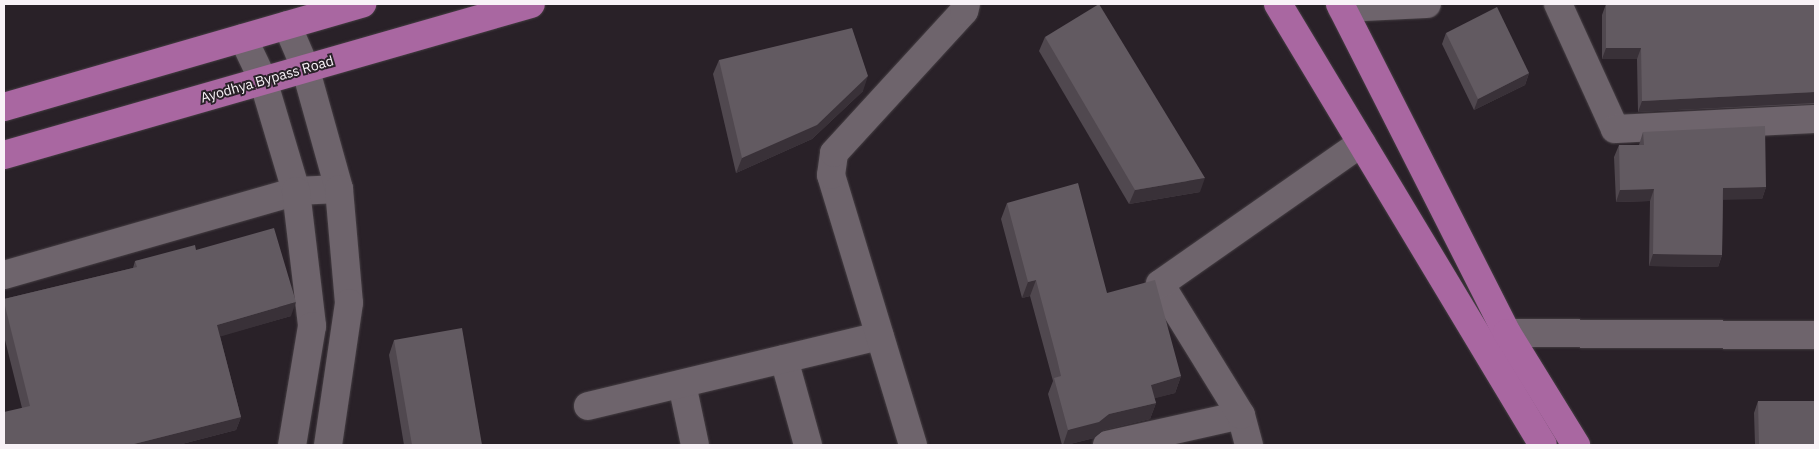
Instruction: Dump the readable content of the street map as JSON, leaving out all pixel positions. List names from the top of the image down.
{
  "streets": {
    "main road": ["Ayodhya Bypass Road"]
  }
}
